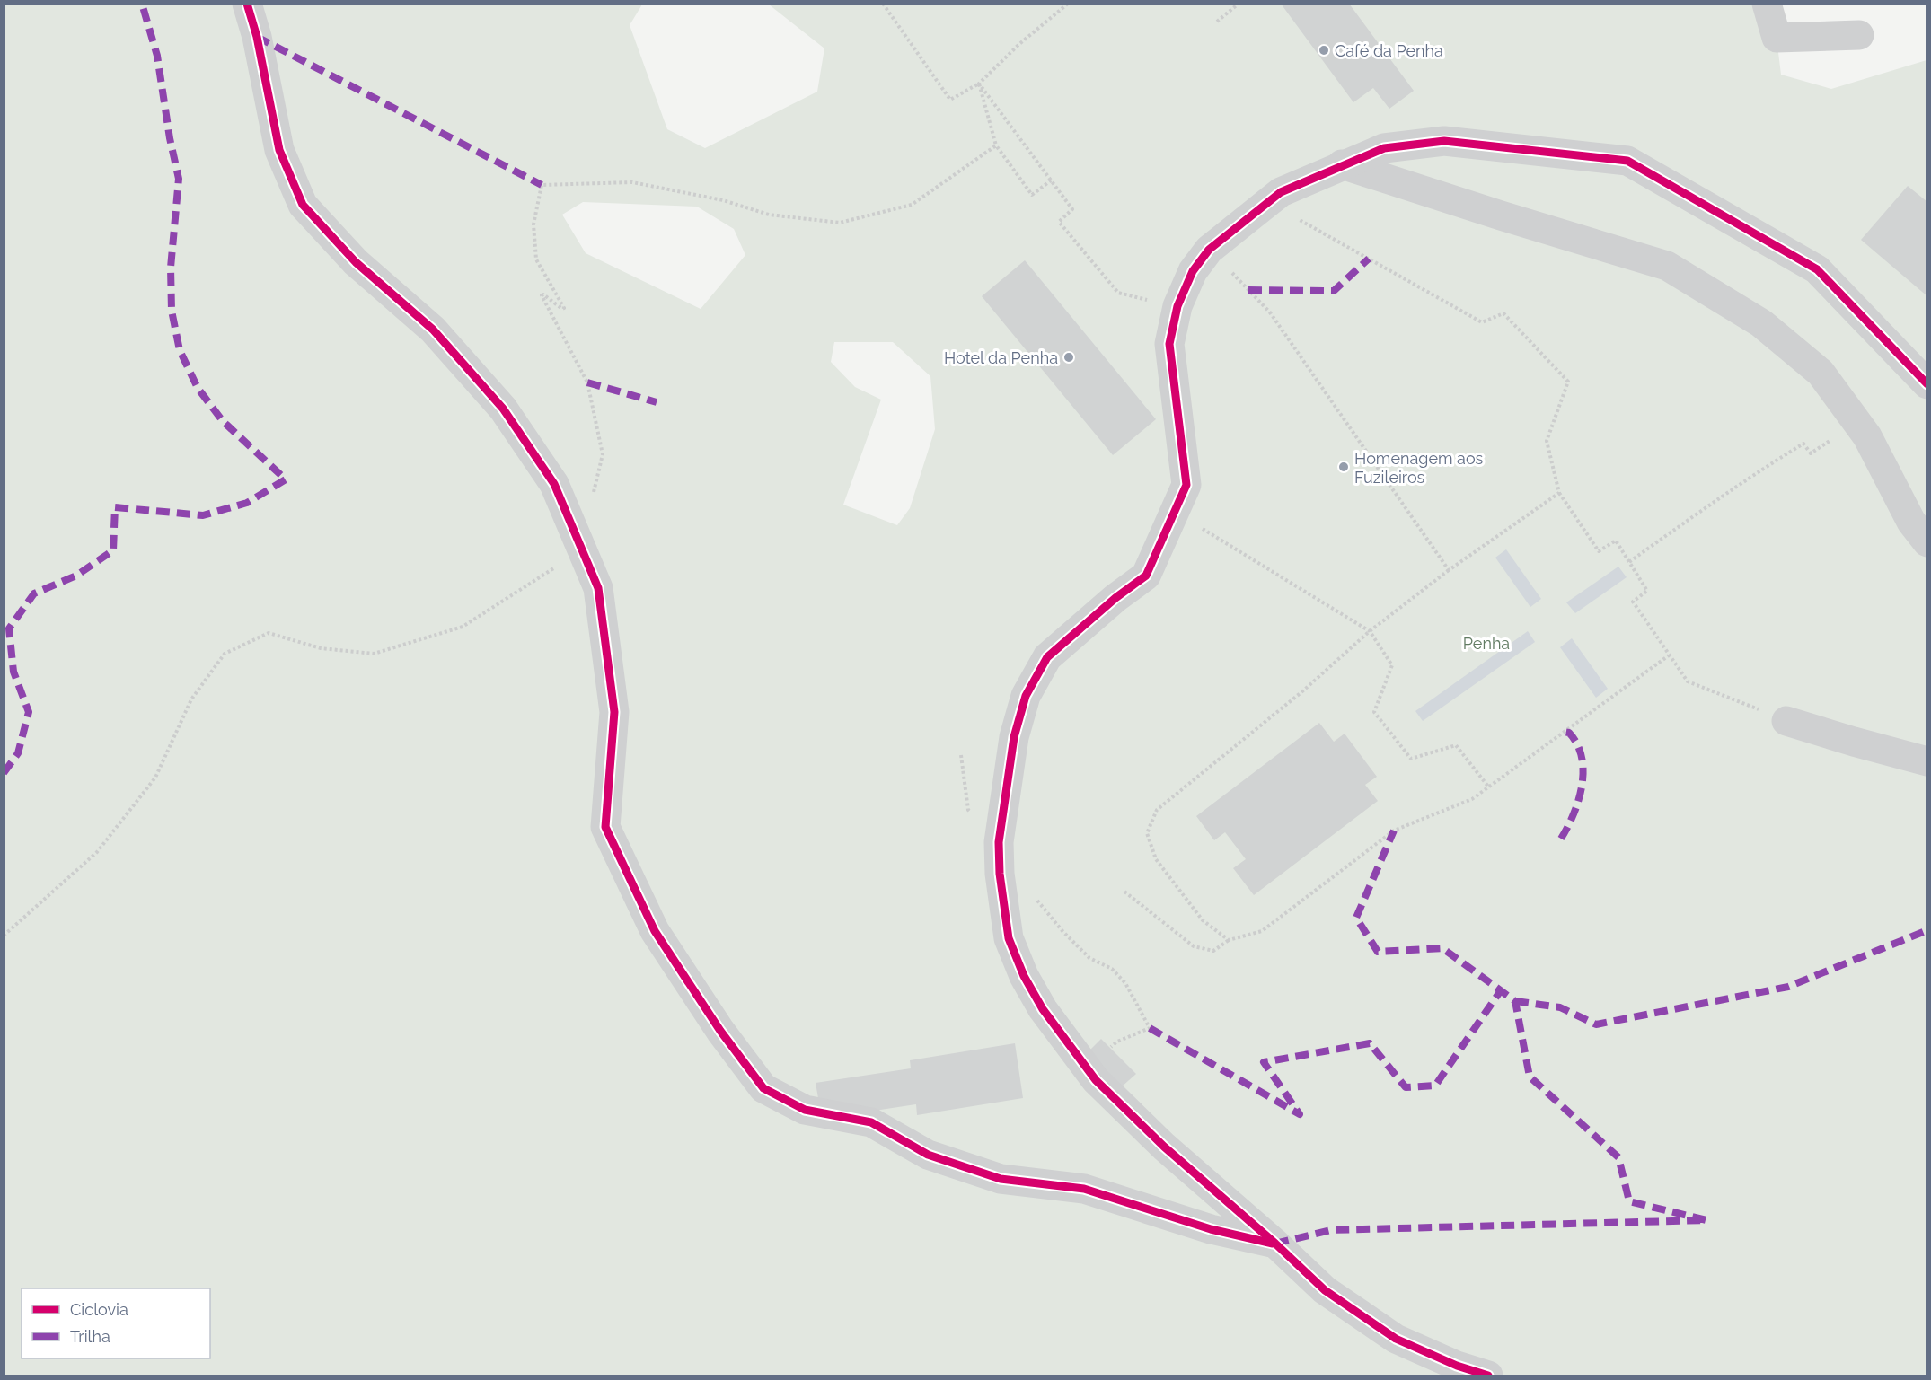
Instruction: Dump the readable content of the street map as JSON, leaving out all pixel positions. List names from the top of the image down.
{
  "parks": ["Penha"],
  "places": ["Café da Penha", "Hotel da Penha", "Homenagem aos Fuzileiros"],
  "legend": ["Ciclovia", "Trilha"]
}
